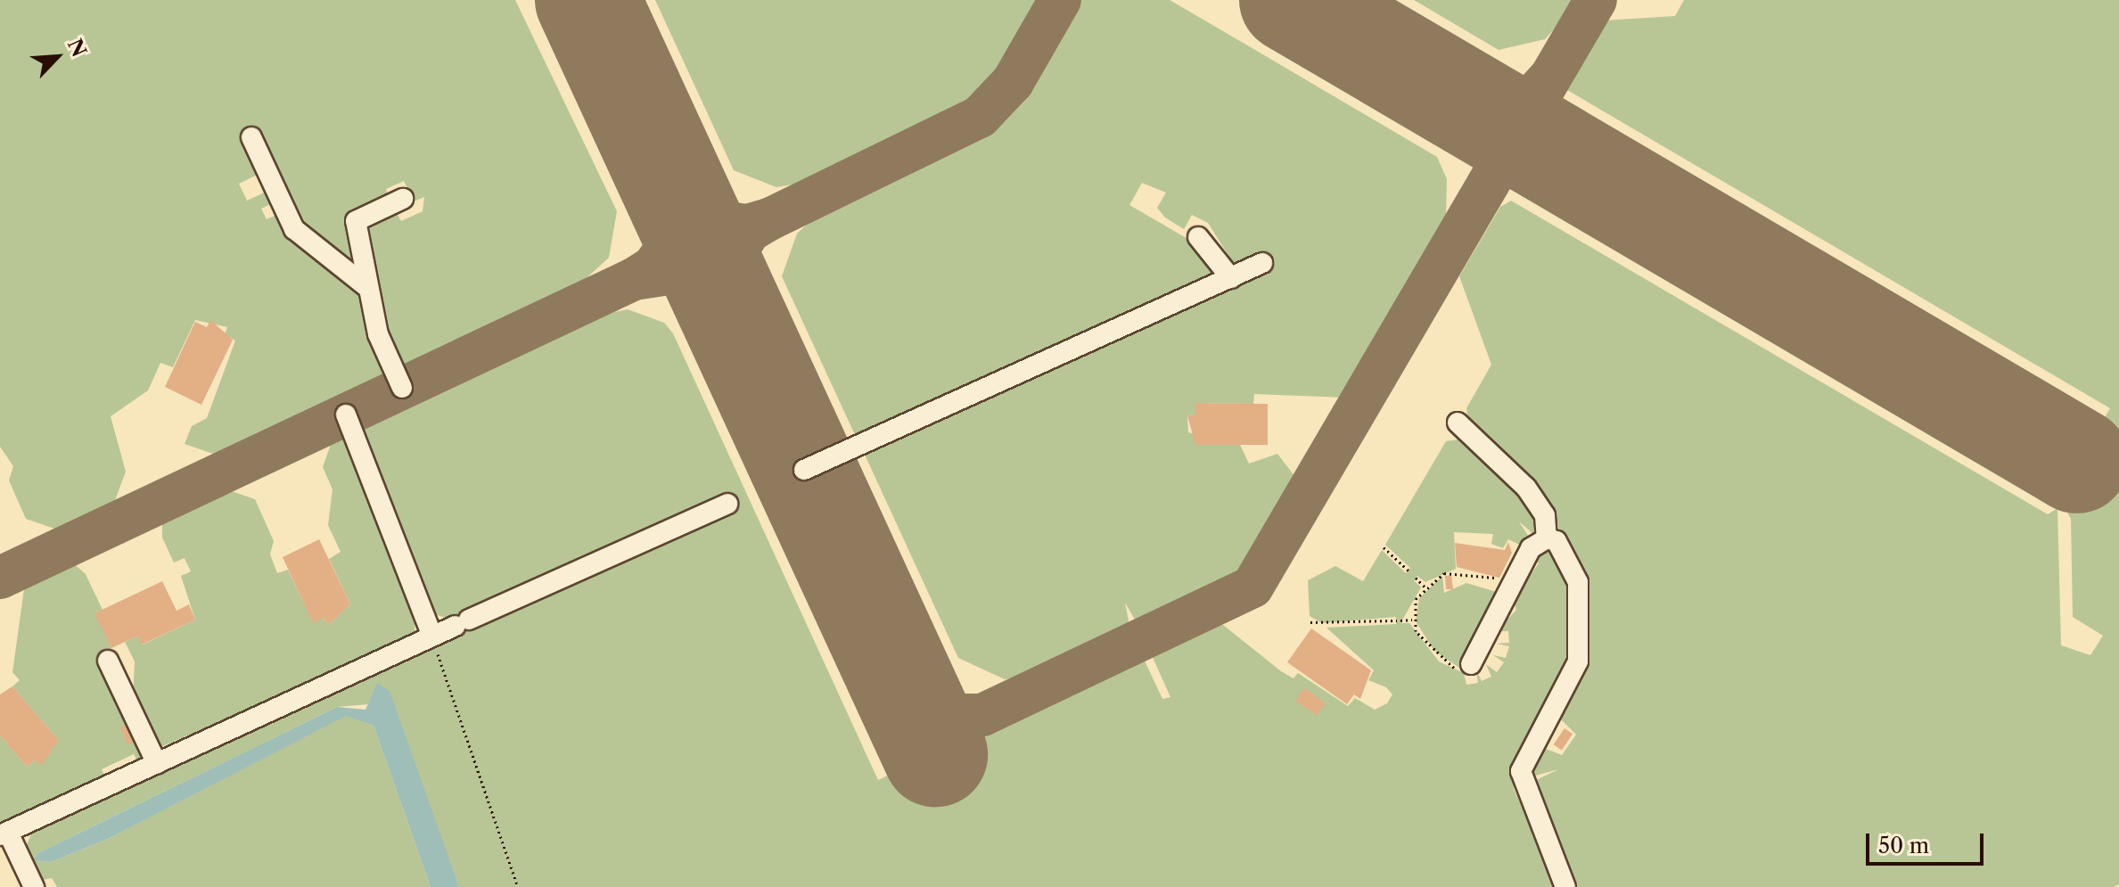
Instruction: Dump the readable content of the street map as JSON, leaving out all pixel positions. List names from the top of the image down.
{
  "scale_bar": "50 m",
  "north": "top right"
}
